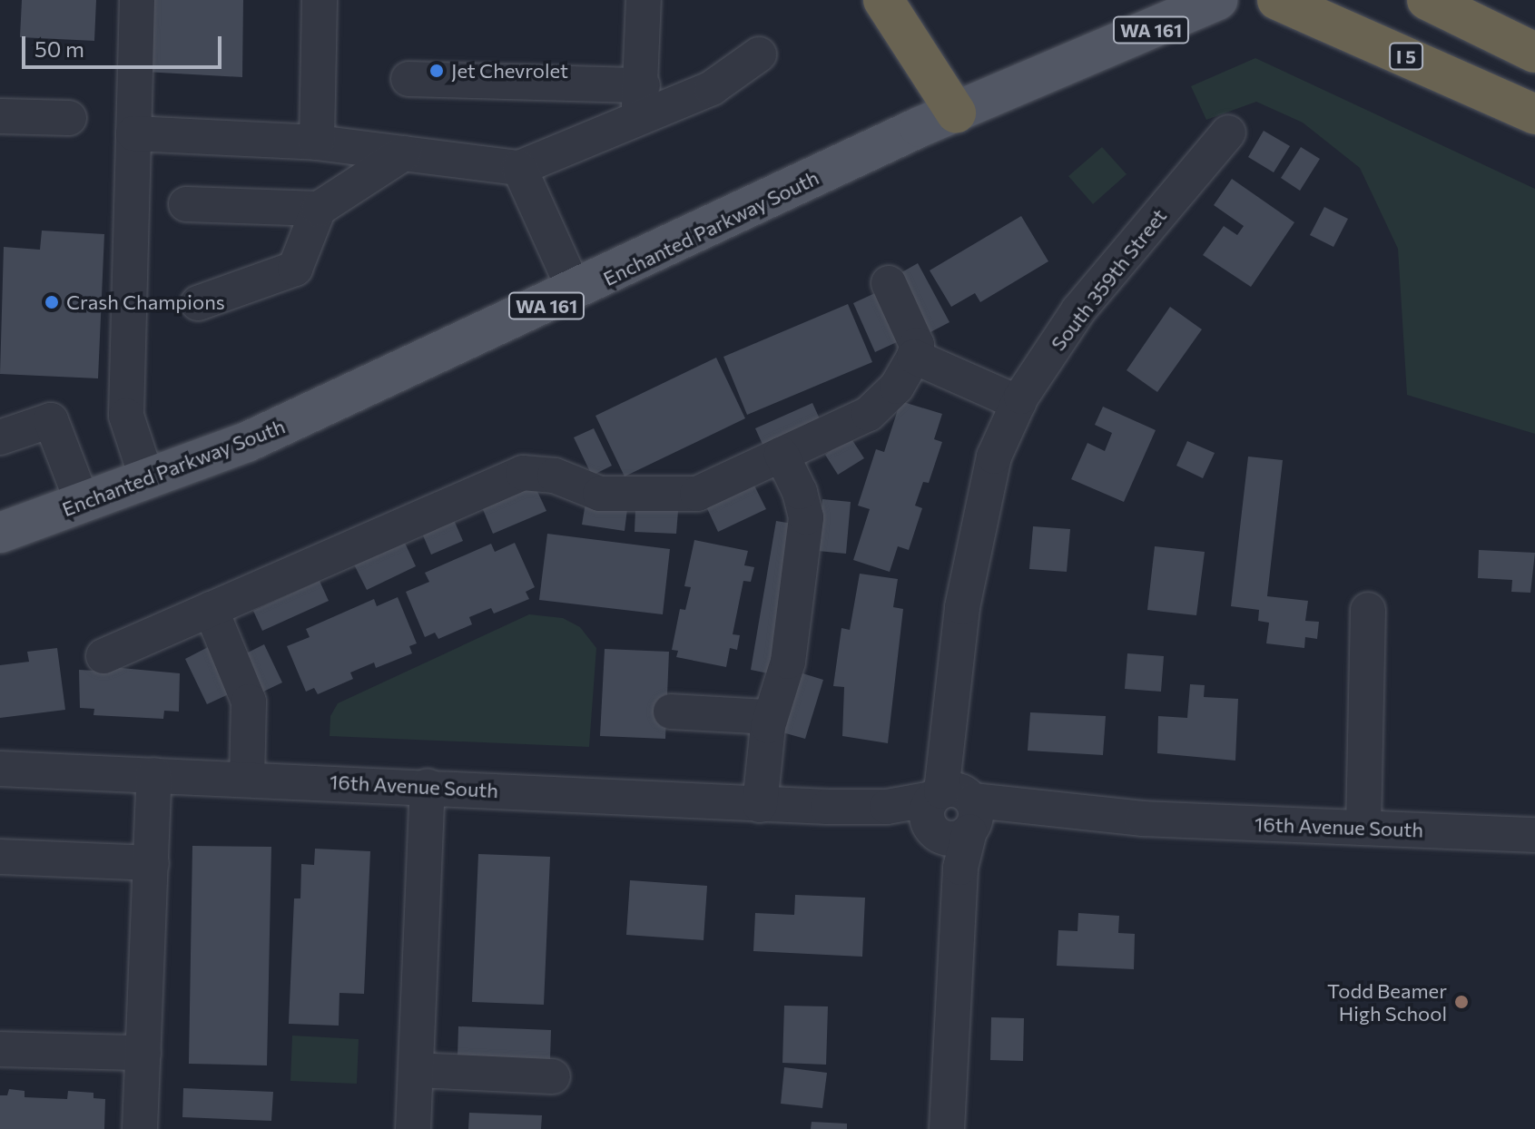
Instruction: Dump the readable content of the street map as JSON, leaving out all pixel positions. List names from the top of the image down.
{
  "streets": {
    "highway": ["I 5"],
    "main road": ["WA 161", "Enchanted Parkway South"],
    "street": ["South 359th Street", "16th Avenue South"]
  },
  "crossings": [
    ["South 359th Street", "16th Avenue South"]
  ],
  "places": ["Jet Chevrolet", "Crash Champions", "Todd Beamer High School"],
  "scale_bar": "50 m"
}
